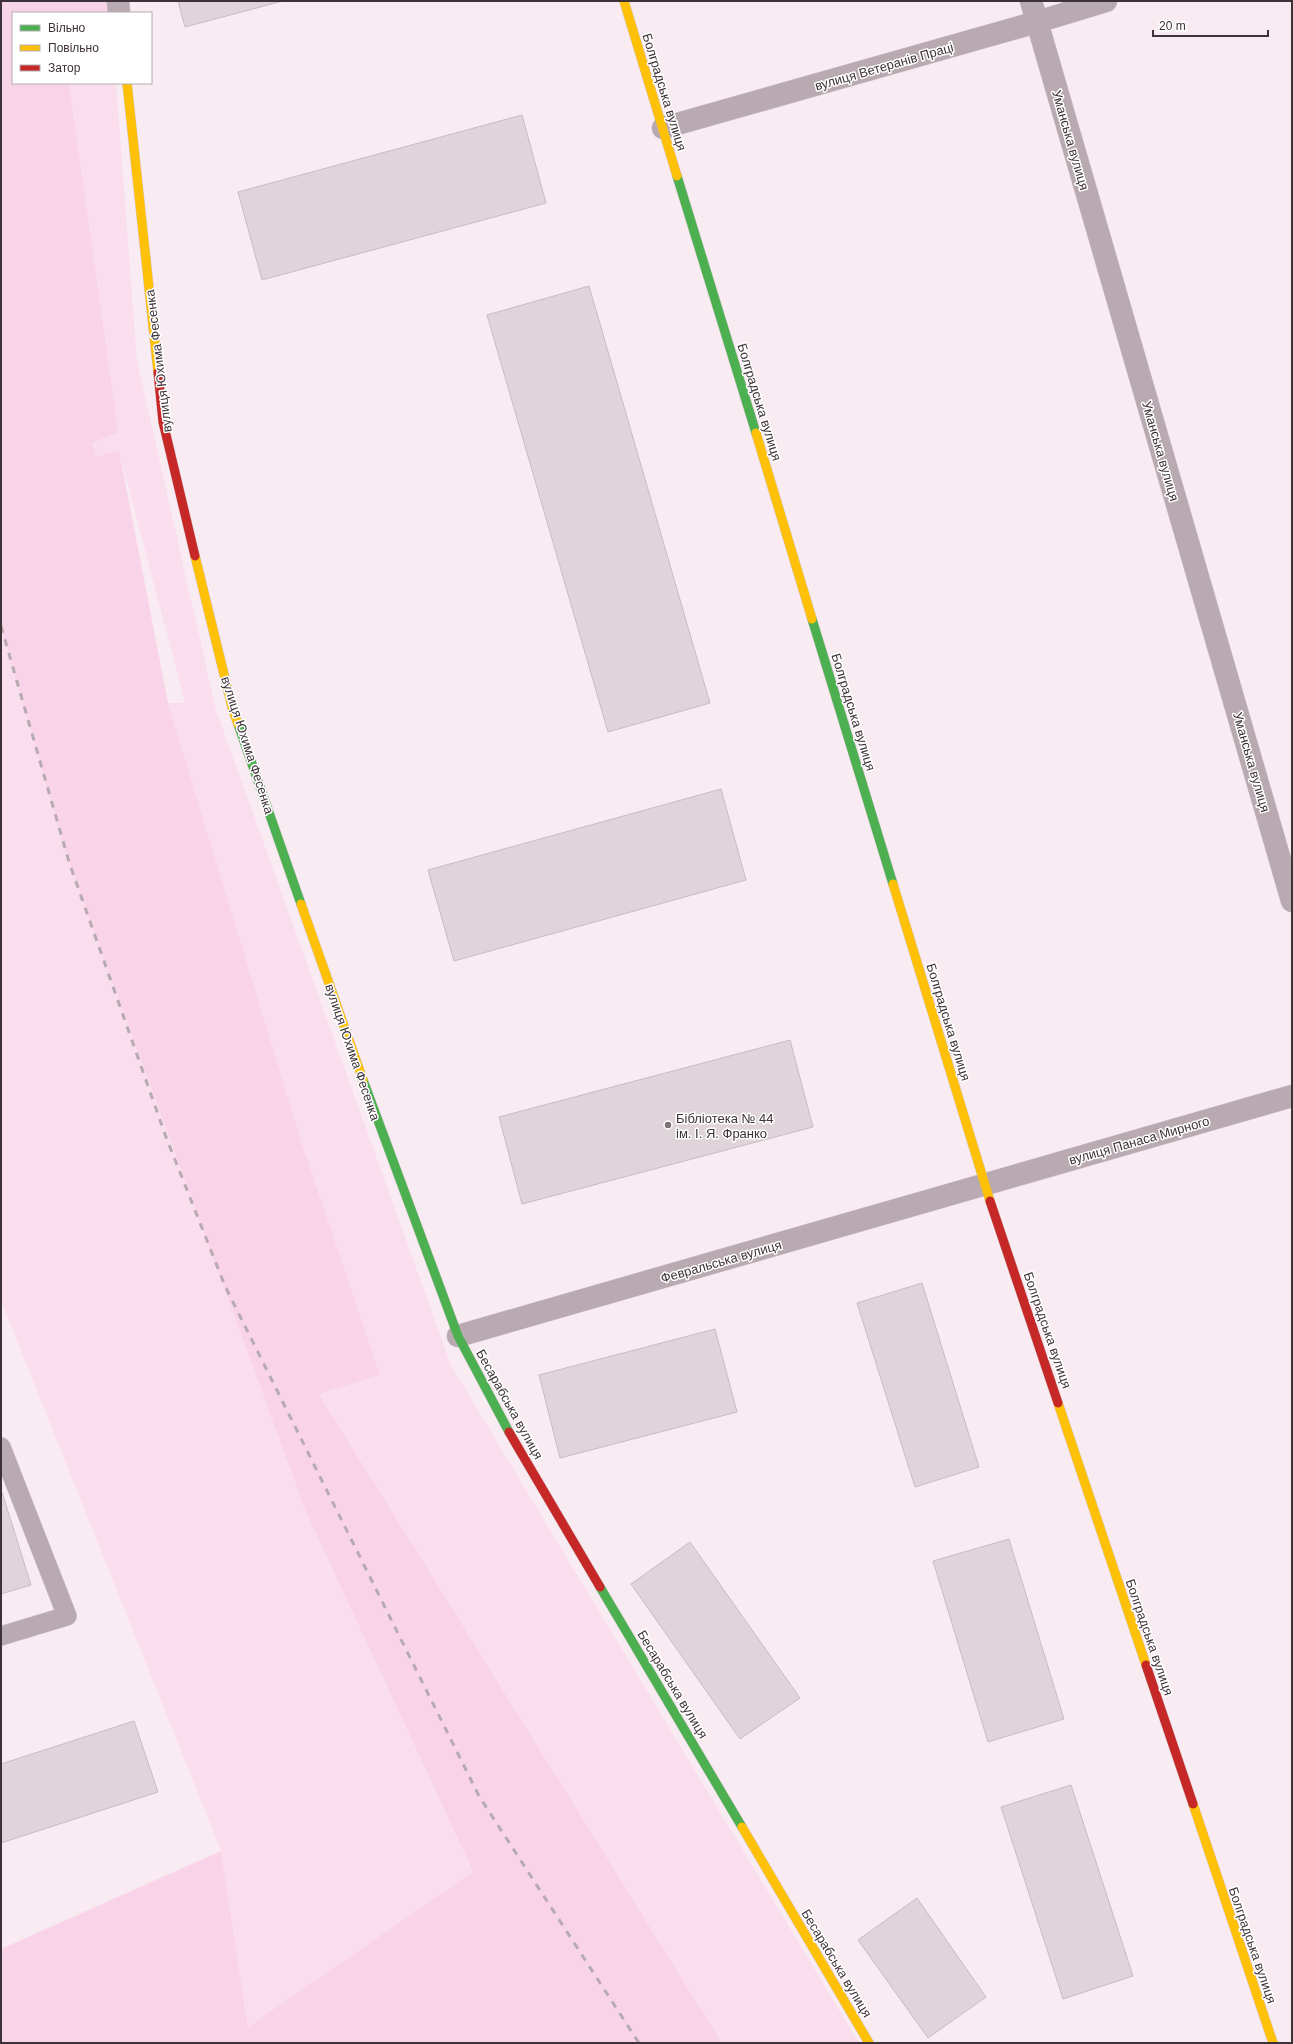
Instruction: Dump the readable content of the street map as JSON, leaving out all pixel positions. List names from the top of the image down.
{
  "streets": {
    "street": [
      "вулиця Ветеранів Праці",
      "Болградська вулиця",
      "Уманська вулиця",
      "вулиця Юхима Фесенка",
      "вулиця Панаса Мирного",
      "Февральська вулиця",
      "Бесарабська вулиця"
    ]
  },
  "crossings": [
    ["вулиця Ветеранів Праці", "Болградська вулиця"],
    ["вулиця Ветеранів Праці", "Уманська вулиця"],
    ["Болградська вулиця", "вулиця Панаса Мирного"],
    ["Болградська вулиця", "Февральська вулиця"],
    ["вулиця Юхима Фесенка", "Февральська вулиця"],
    ["вулиця Юхима Фесенка", "Бесарабська вулиця"],
    ["вулиця Панаса Мирного", "Февральська вулиця"],
    ["Февральська вулиця", "Бесарабська вулиця"]
  ],
  "places": ["Бібліотека № 44 ім. І. Я. Франко"],
  "legend": ["Вільно", "Повільно", "Затор"],
  "scale_bar": "20 m"
}
